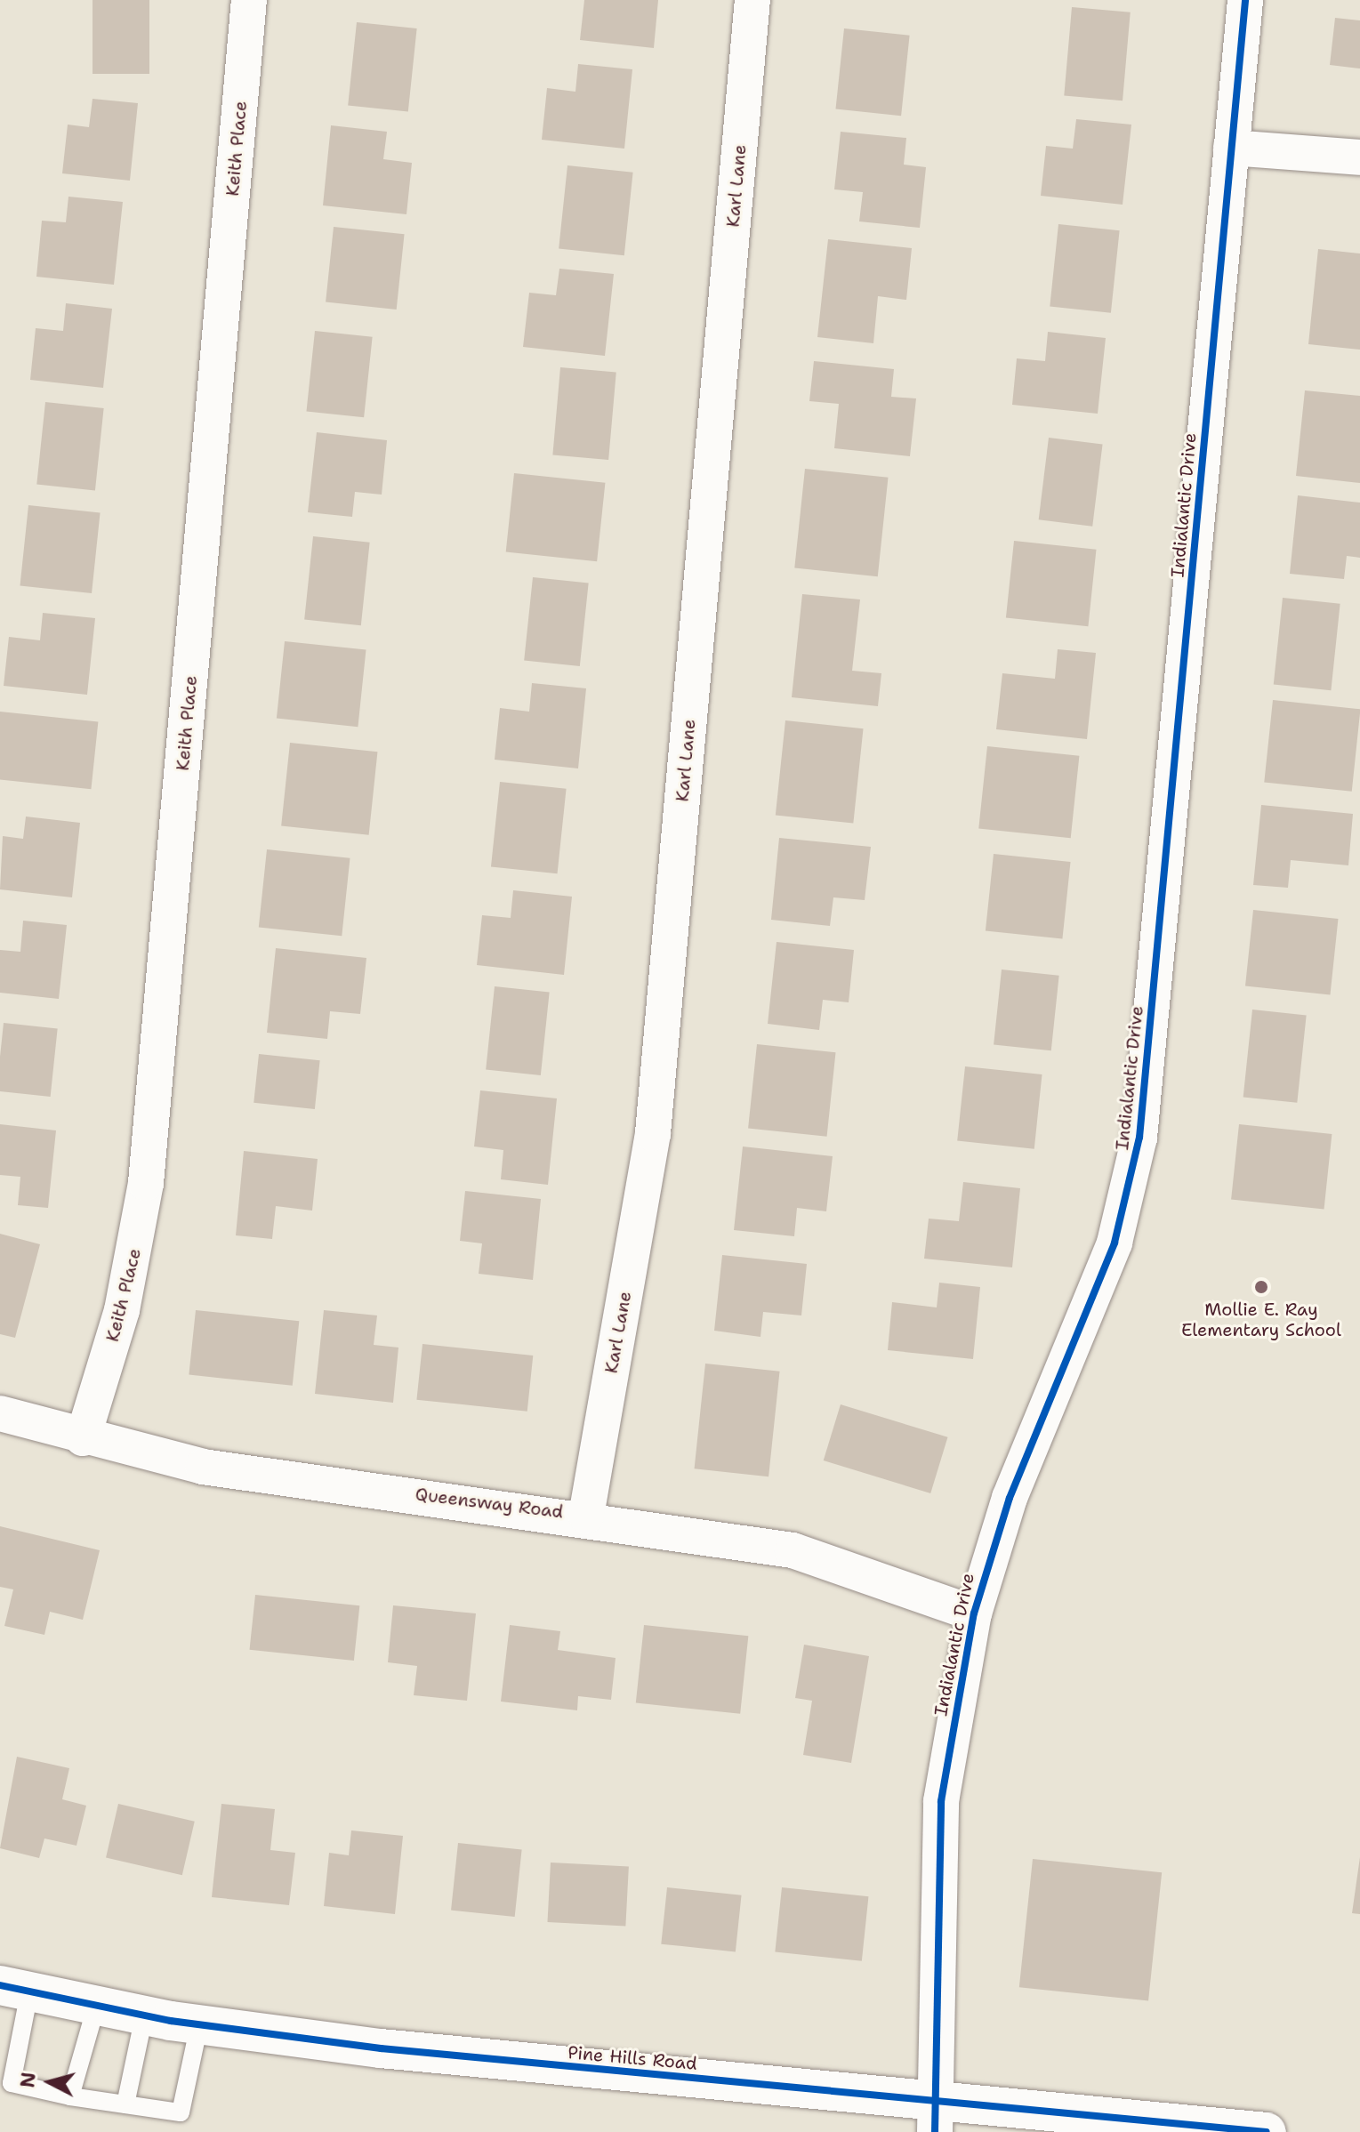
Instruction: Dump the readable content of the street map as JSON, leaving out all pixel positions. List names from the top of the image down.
{
  "streets": {
    "main road": ["Pine Hills Road"],
    "street": [
      "Keith Place",
      "Karl Lane",
      "Indialantic Drive",
      "Queensway Road"
    ]
  },
  "crossings": [
    ["Keith Place", "Queensway Road"],
    ["Karl Lane", "Queensway Road"],
    ["Indialantic Drive", "Queensway Road"],
    ["Indialantic Drive", "Pine Hills Road"]
  ],
  "places": ["Mollie E. Ray Elementary School"],
  "north": "left"
}
